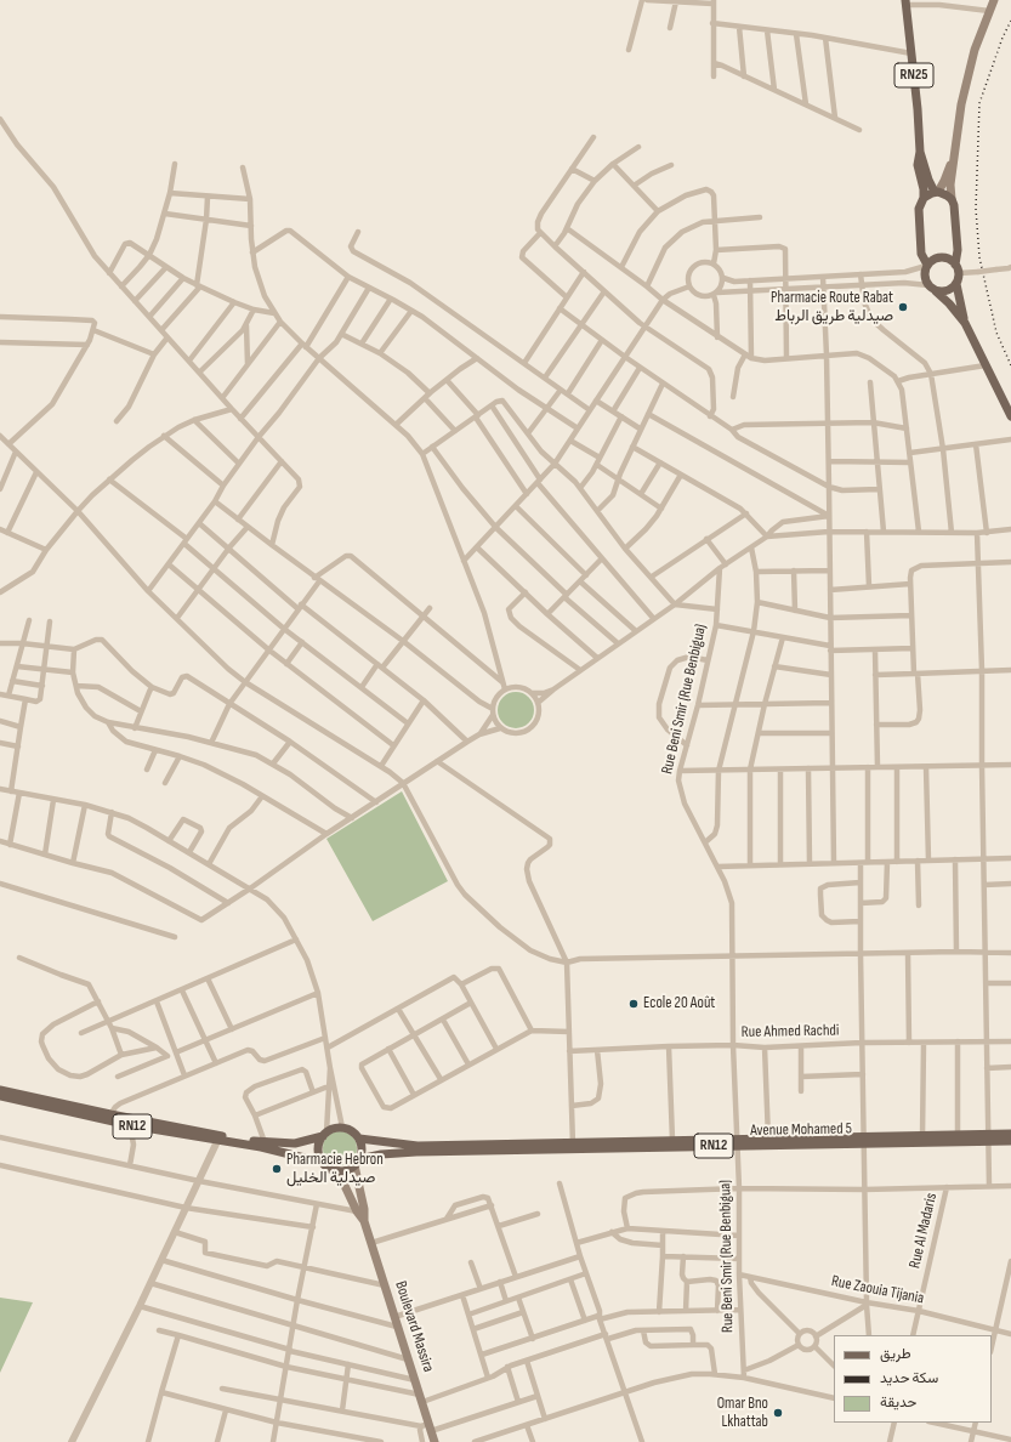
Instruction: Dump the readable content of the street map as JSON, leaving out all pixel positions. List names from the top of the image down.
{
  "streets": {
    "main road": [
      "RN25",
      "RN12",
      "Avenue Mohamed 5",
      "Boulevard Massira"
    ],
    "street": [
      "Rue Beni Smir (Rue Benbigua)",
      "Rue Ahmed Rachdi",
      "Rue Al Madaris",
      "Rue Zaouia Tijania"
    ]
  },
  "crossings": [
    ["Rue Beni Smir (Rue Benbigua)", "Rue Ahmed Rachdi"],
    ["Rue Beni Smir (Rue Benbigua)", "Avenue Mohamed 5"],
    ["Rue Beni Smir (Rue Benbigua)", "Rue Zaouia Tijania"],
    ["RN12", "Avenue Mohamed 5"],
    ["Rue Al Madaris", "Rue Zaouia Tijania"]
  ],
  "places": [
    "Pharmacie Route Rabat صيدلية طريق الرباط",
    "Ecole 20 Août",
    "Pharmacie Hebron صيدلية الخليل",
    "Omar Bno Lkhattab"
  ],
  "legend": ["طريق", "سكة حديد", "حديقة"]
}
